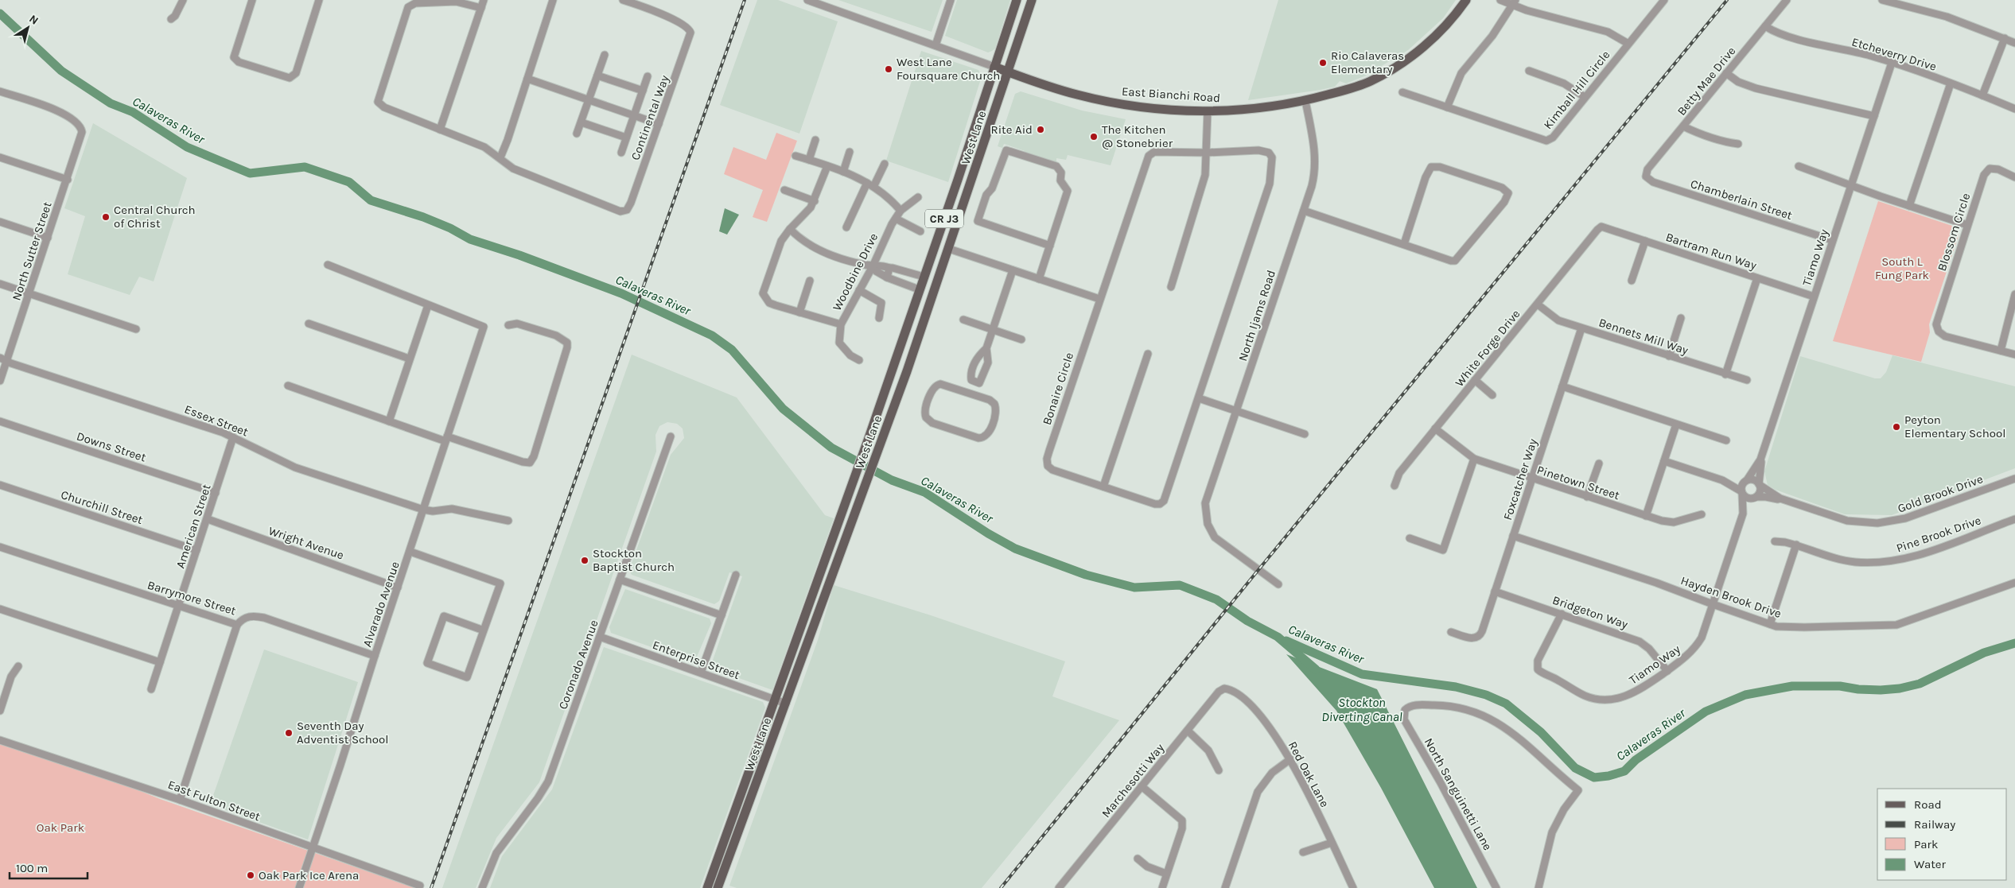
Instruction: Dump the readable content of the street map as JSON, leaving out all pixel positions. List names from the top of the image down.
{
  "streets": {
    "main road": ["East Bianchi Road", "West Lane", "CR J3"],
    "street": [
      "Etcheverry Drive",
      "Betty Mae Drive",
      "Kimball Hill Circle",
      "Continental Way",
      "Chamberlain Street",
      "Blossom Circle",
      "North Sutter Street",
      "Bartram Run Way",
      "Tiamo Way",
      "Woodbine Drive",
      "North Ijams Road",
      "Bennets Mill Way",
      "White Forge Drive",
      "Bonaire Circle",
      "Essex Street",
      "Downs Street",
      "Foxcatcher Way",
      "Pinetown Street",
      "Gold Brook Drive",
      "Churchill Street",
      "American Street",
      "Pine Brook Drive",
      "Wright Avenue",
      "Hayden Brook Drive",
      "Barrymore Street",
      "Alvarado Avenue",
      "Bridgeton Way",
      "Enterprise Street",
      "Coronado Avenue",
      "Red Oak Lane",
      "Marchesotti Way",
      "North Sanguinetti Lane",
      "East Fulton Street"
    ]
  },
  "crossings": [
    ["Etcheverry Drive", "Betty Mae Drive"],
    ["Etcheverry Drive", "Tiamo Way"],
    ["Betty Mae Drive", "Chamberlain Street"],
    ["East Bianchi Road", "West Lane"],
    ["East Bianchi Road", "North Ijams Road"],
    ["West Lane", "Enterprise Street"],
    ["Chamberlain Street", "Tiamo Way"],
    ["North Sutter Street", "Essex Street"],
    ["Bartram Run Way", "Tiamo Way"],
    ["Bartram Run Way", "White Forge Drive"],
    ["Tiamo Way", "Gold Brook Drive"],
    ["Tiamo Way", "Hayden Brook Drive"],
    ["Tiamo Way", "Bridgeton Way"],
    ["Bennets Mill Way", "White Forge Drive"],
    ["Bennets Mill Way", "Foxcatcher Way"],
    ["White Forge Drive", "Pinetown Street"],
    ["Essex Street", "American Street"],
    ["Essex Street", "Alvarado Avenue"],
    ["Downs Street", "American Street"],
    ["Foxcatcher Way", "Pinetown Street"],
    ["Foxcatcher Way", "Hayden Brook Drive"],
    ["Foxcatcher Way", "Bridgeton Way"],
    ["Churchill Street", "American Street"],
    ["American Street", "Wright Avenue"],
    ["American Street", "Barrymore Street"],
    ["Wright Avenue", "Alvarado Avenue"],
    ["Barrymore Street", "Alvarado Avenue"],
    ["Alvarado Avenue", "East Fulton Street"],
    ["Enterprise Street", "Coronado Avenue"],
    ["Red Oak Lane", "Marchesotti Way"]
  ],
  "water": ["Calaveras River", "Stockton Diverting Canal"],
  "parks": ["South L Fung Park", "Oak Park"],
  "places": [
    "Rio Calaveras Elementary",
    "West Lane Foursquare Church",
    "Rite Aid",
    "The Kitchen @ Stonebrier",
    "Central Church of Christ",
    "Peyton Elementary School",
    "Stockton Baptist Church",
    "Seventh Day Adventist School",
    "Oak Park Ice Arena"
  ],
  "legend": [
    "Road",
    "Railway",
    "Park",
    "Water"
  ],
  "scale_bar": "100 m",
  "north": "top right"
}
